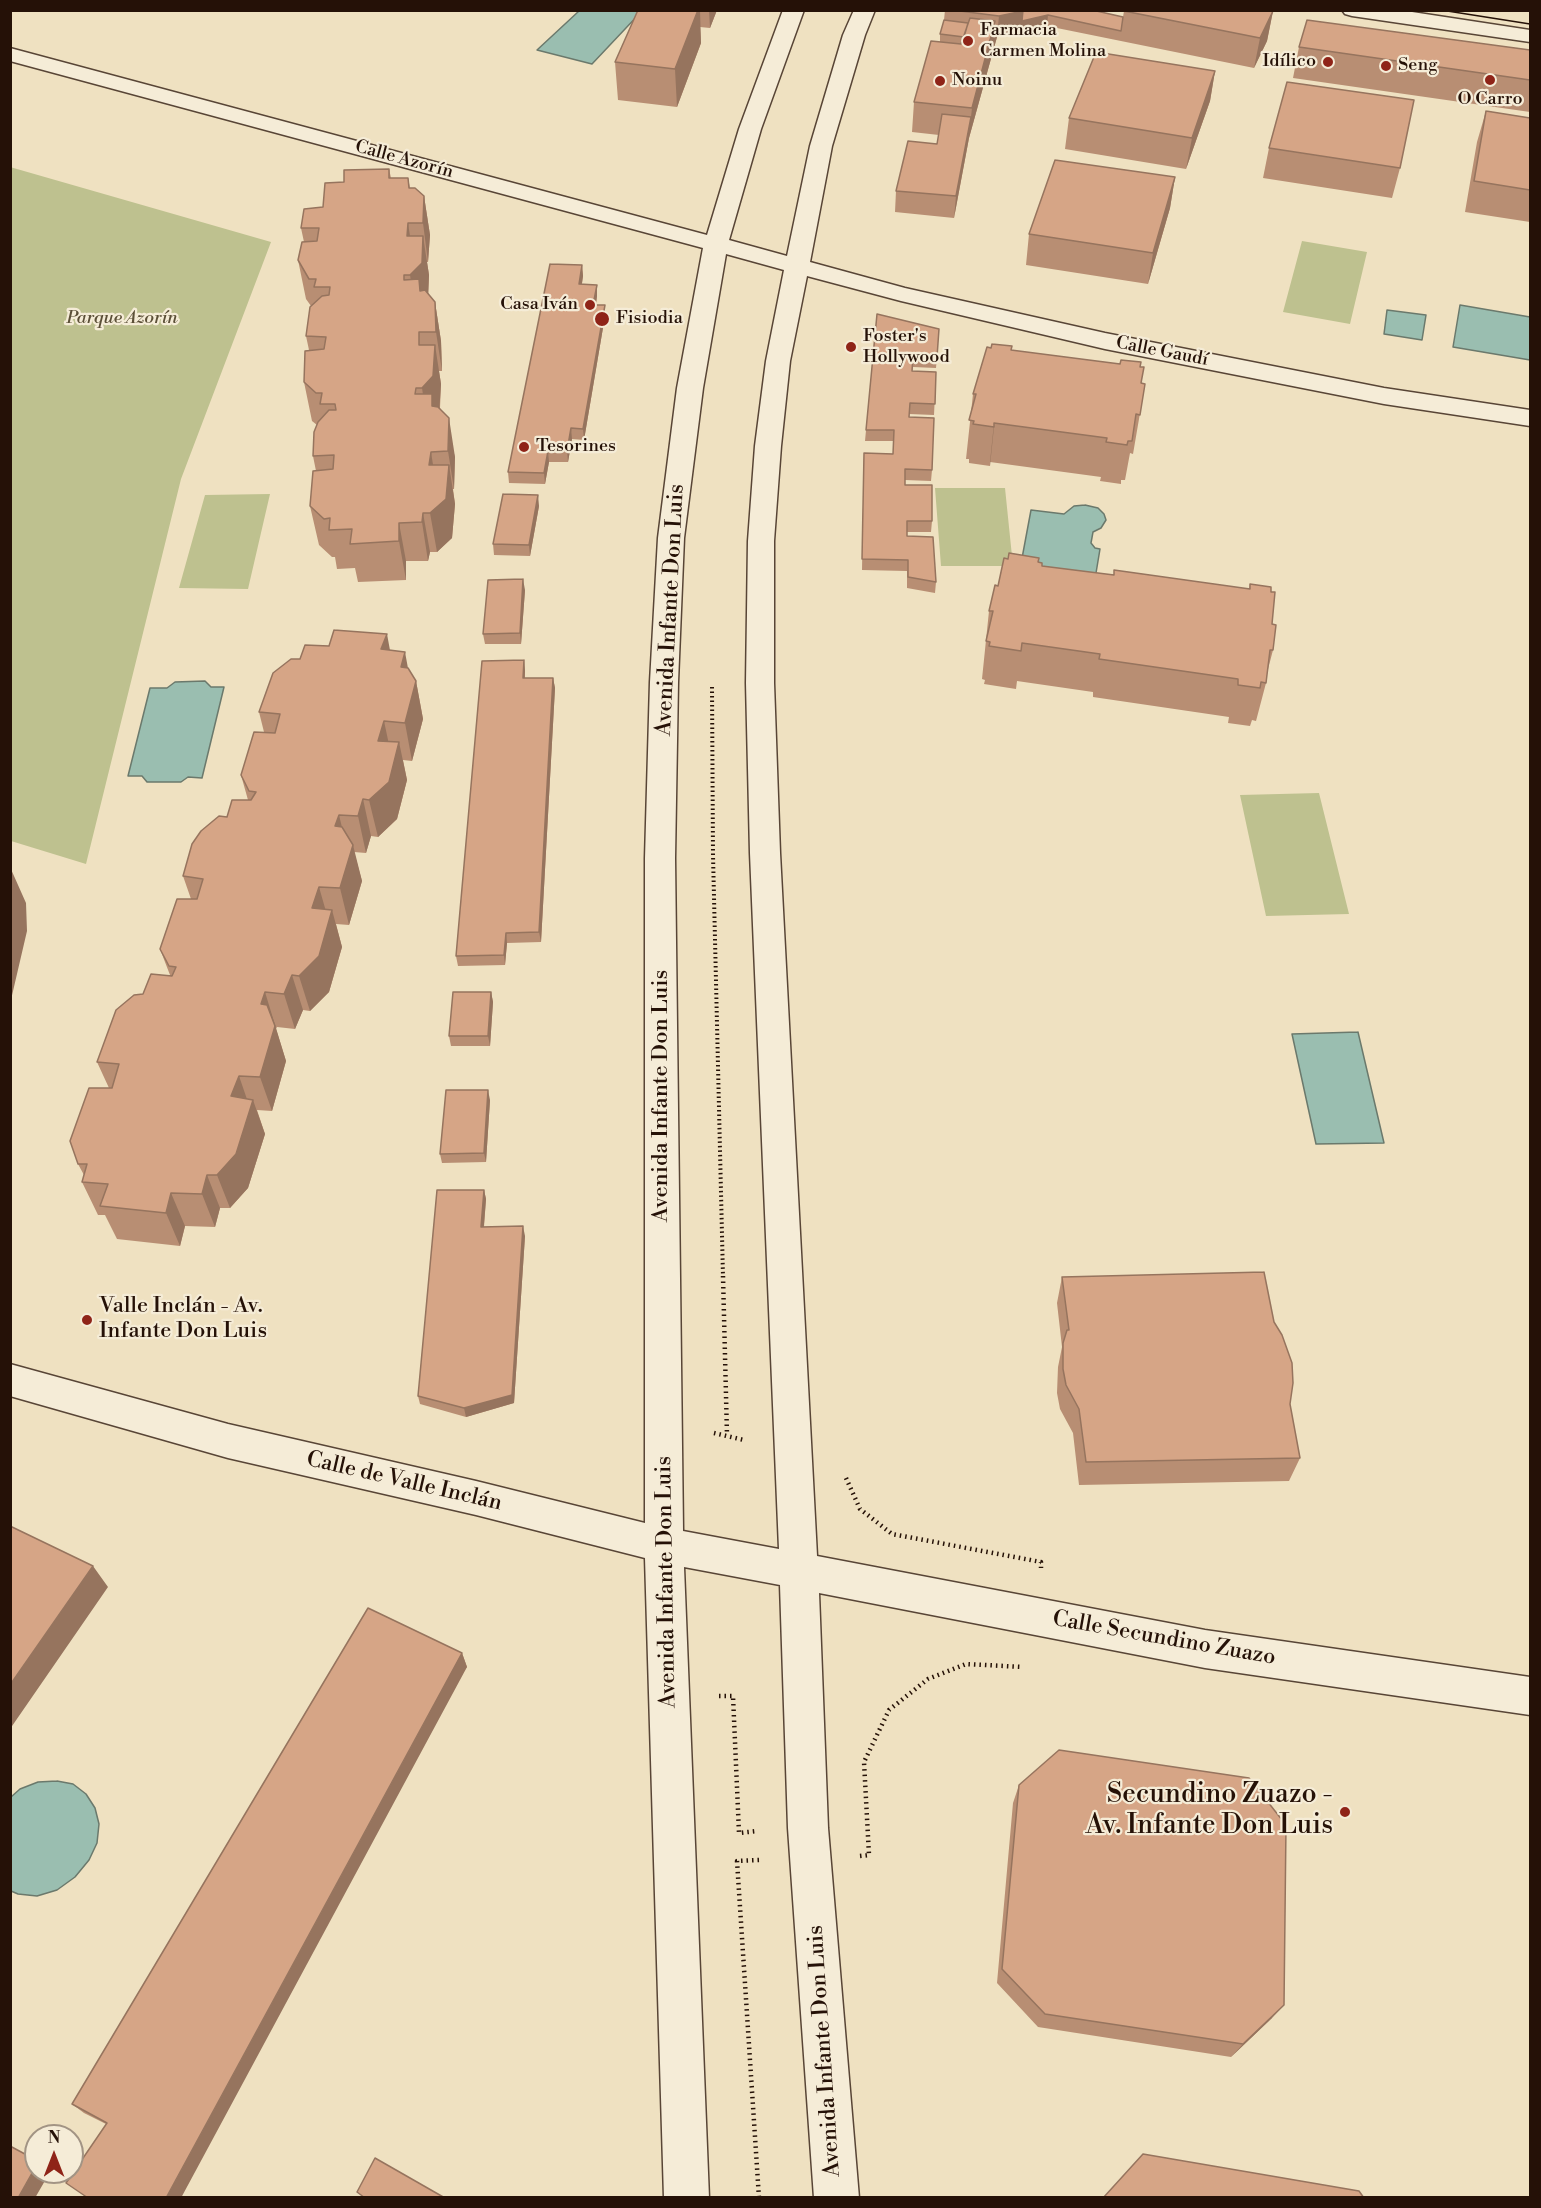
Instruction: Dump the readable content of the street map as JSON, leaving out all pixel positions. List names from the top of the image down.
{
  "streets": {
    "street": [
      "Calle Azorín",
      "Calle Gaudí",
      "Avenida Infante Don Luis",
      "Calle de Valle Inclán",
      "Calle Secundino Zuazo"
    ]
  },
  "crossings": [
    ["Calle Azorín", "Calle Gaudí"],
    ["Calle Azorín", "Avenida Infante Don Luis"],
    ["Calle Gaudí", "Avenida Infante Don Luis"],
    ["Avenida Infante Don Luis", "Calle de Valle Inclán"],
    ["Avenida Infante Don Luis", "Calle Secundino Zuazo"],
    ["Calle de Valle Inclán", "Calle Secundino Zuazo"]
  ],
  "parks": ["Parque Azorín"],
  "places": [
    "Farmacia Carmen Molina",
    "Idílico",
    "Seng",
    "O Carro",
    "Noinu",
    "Casa Iván",
    "Fisiodia",
    "Foster's Hollywood",
    "Tesorines",
    "Valle Inclán - Av. Infante Don Luis",
    "Secundino Zuazo - Av. Infante Don Luis"
  ],
  "north": "top"
}
